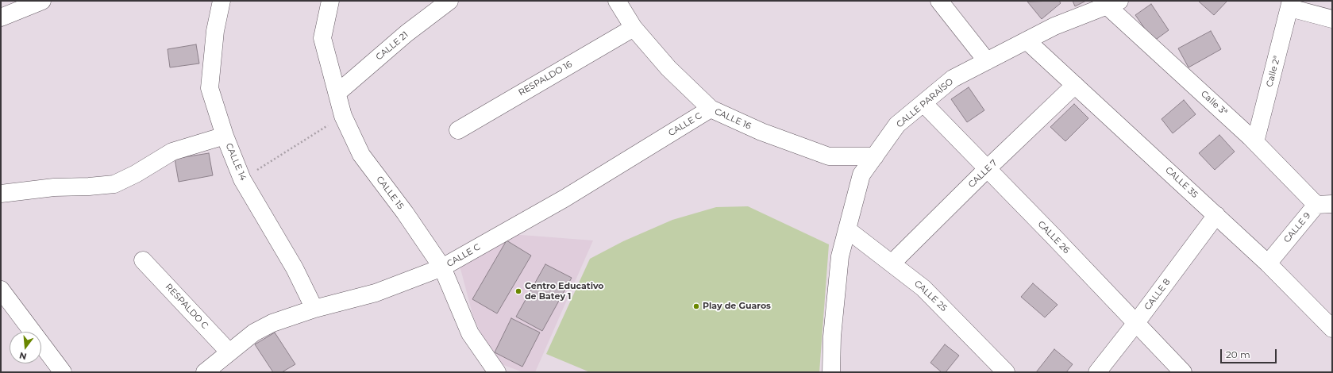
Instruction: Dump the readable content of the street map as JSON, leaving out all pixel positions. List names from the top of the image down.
{
  "streets": {
    "street": [
      "CALLE 21",
      "Calle 2ª",
      "RESPALDO 16",
      "CALLE PARAÍSO",
      "Calle 3ª",
      "CALLE 16",
      "CALLE C",
      "CALLE 14",
      "CALLE 7",
      "CALLE 35",
      "CALLE 15",
      "CALLE 9",
      "CALLE 26",
      "CALLE 8",
      "CALLE 25",
      "RESPALDO C"
    ]
  },
  "crossings": [
    ["CALLE 21", "CALLE 15"],
    ["Calle 2ª", "Calle 3ª"],
    ["RESPALDO 16", "CALLE 16"],
    ["CALLE PARAÍSO", "Calle 3ª"],
    ["CALLE PARAÍSO", "CALLE 16"],
    ["CALLE PARAÍSO", "CALLE 35"],
    ["CALLE PARAÍSO", "CALLE 26"],
    ["CALLE PARAÍSO", "CALLE 25"],
    ["Calle 3ª", "CALLE 9"],
    ["CALLE 16", "CALLE C"],
    ["CALLE C", "CALLE 14"],
    ["CALLE C", "CALLE 15"],
    ["CALLE C", "RESPALDO C"],
    ["CALLE 7", "CALLE 35"],
    ["CALLE 7", "CALLE 26"],
    ["CALLE 7", "CALLE 25"],
    ["CALLE 35", "CALLE 9"],
    ["CALLE 35", "CALLE 8"],
    ["CALLE 26", "CALLE 8"]
  ],
  "places": ["Centro Educativo de Batey 1", "Play de Guaros"],
  "scale_bar": "20 m",
  "north": "bottom"
}
